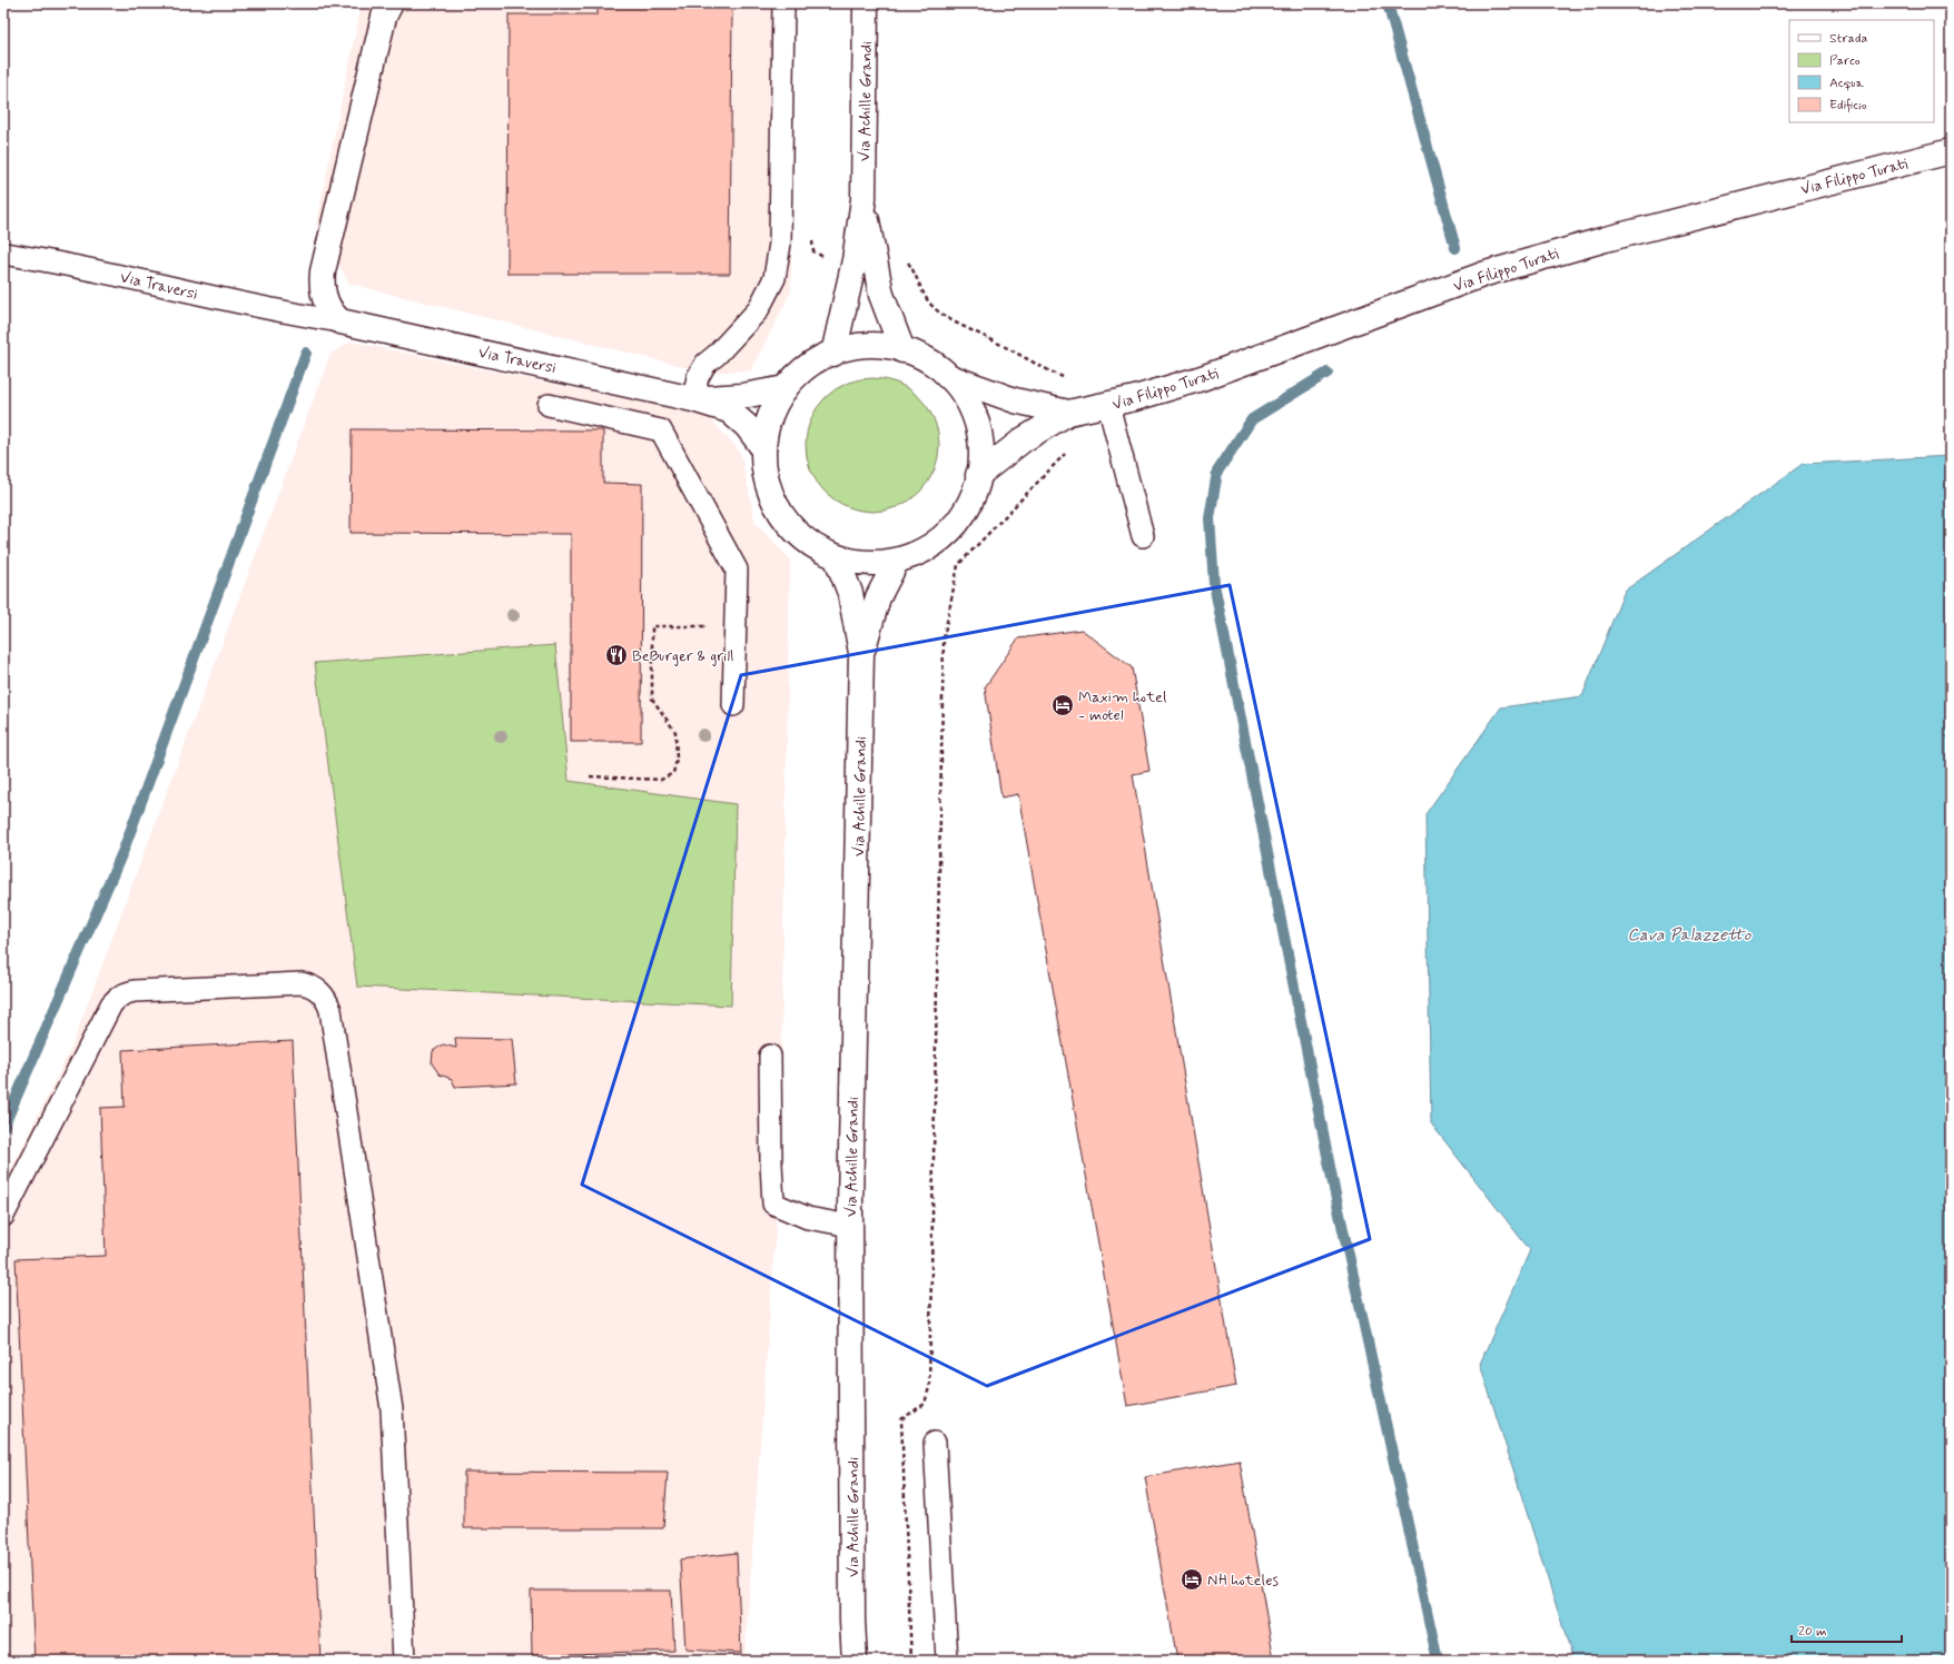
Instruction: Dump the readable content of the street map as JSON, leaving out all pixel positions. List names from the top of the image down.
{
  "streets": {
    "main road": ["Via Achille Grandi", "Via Filippo Turati", "Via Traversi"]
  },
  "water": ["Cava Palazzetto"],
  "places": {
    "restaurant": ["BeBurger & grill"],
    "hotel": ["Maxim hotel - motel", "NH hoteles"]
  },
  "legend": [
    "Strada",
    "Parco",
    "Acqua",
    "Edificio"
  ],
  "scale_bar": "20 m"
}
